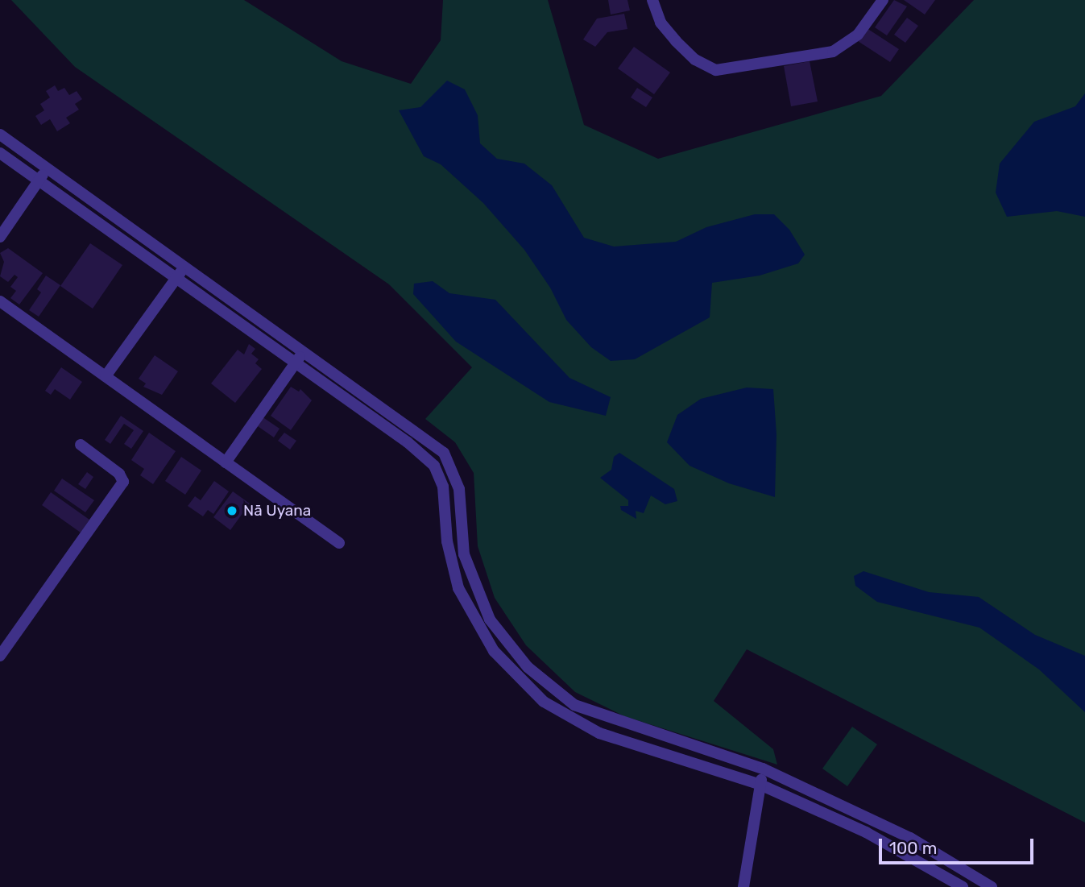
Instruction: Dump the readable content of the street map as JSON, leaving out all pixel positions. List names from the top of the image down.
{
  "places": ["Nā Uyana"],
  "scale_bar": "100 m"
}
